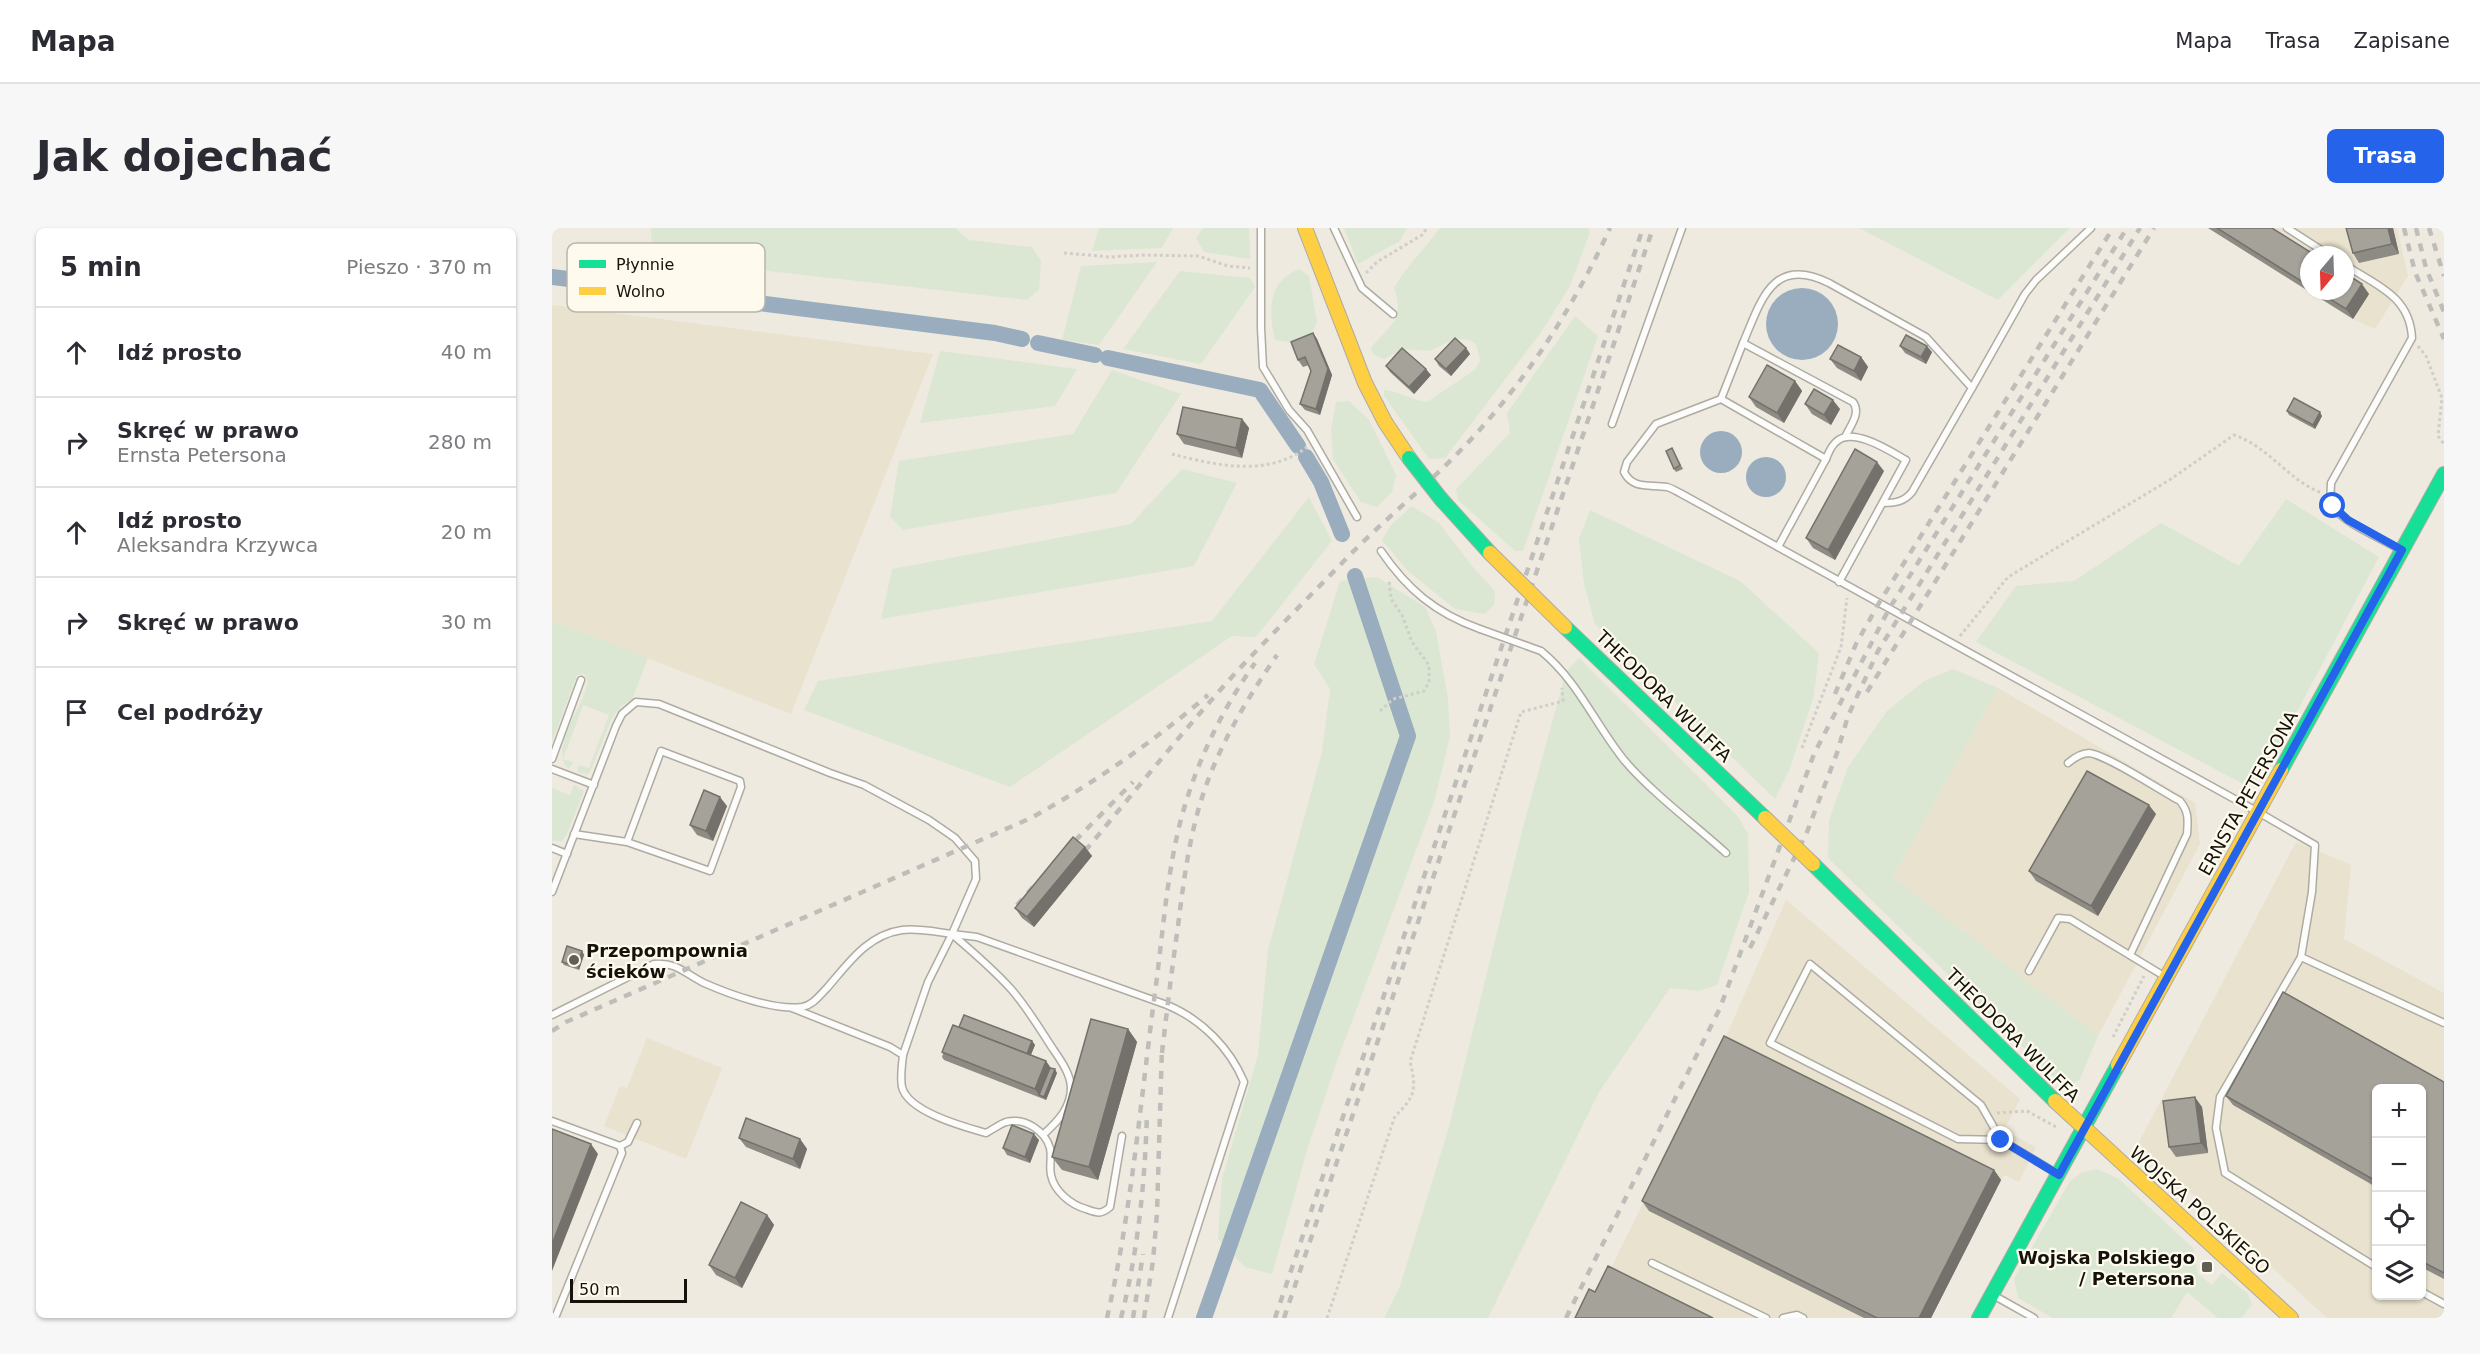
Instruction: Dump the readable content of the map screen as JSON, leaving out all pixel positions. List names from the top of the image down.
{
  "streets": {
    "street": ["THEODORA WULFFA", "ERNSTA PETERSONA", "WOJSKA POLSKIEGO"]
  },
  "crossings": [
    ["THEODORA WULFFA", "ERNSTA PETERSONA"],
    ["THEODORA WULFFA", "WOJSKA POLSKIEGO"],
    ["ERNSTA PETERSONA", "WOJSKA POLSKIEGO"]
  ],
  "places": {
    "other": ["Przepompownia ścieków"],
    "transit": ["Wojska Polskiego / Petersona"]
  },
  "legend": ["Płynnie", "Wolno"],
  "scale_bar": "50 m",
  "north": "bottom",
  "page": {
    "header": "Mapa",
    "nav": ["Mapa", "Trasa", "Zapisane"],
    "buttons": "Trasa",
    "title": "Jak dojechać",
    "heading": ["5 min", "Pieszo · 370 m"],
    "list": [
      ["Idź prosto", "40 m"],
      ["Skręć w prawo", "Ernsta Petersona", "280 m"],
      ["Idź prosto", "Aleksandra Krzywca", "20 m"],
      ["Skręć w prawo", "30 m"],
      "Cel podróży"
    ],
    "map_buttons": ["+", "−"],
    "scale": "50 m"
  }
}
